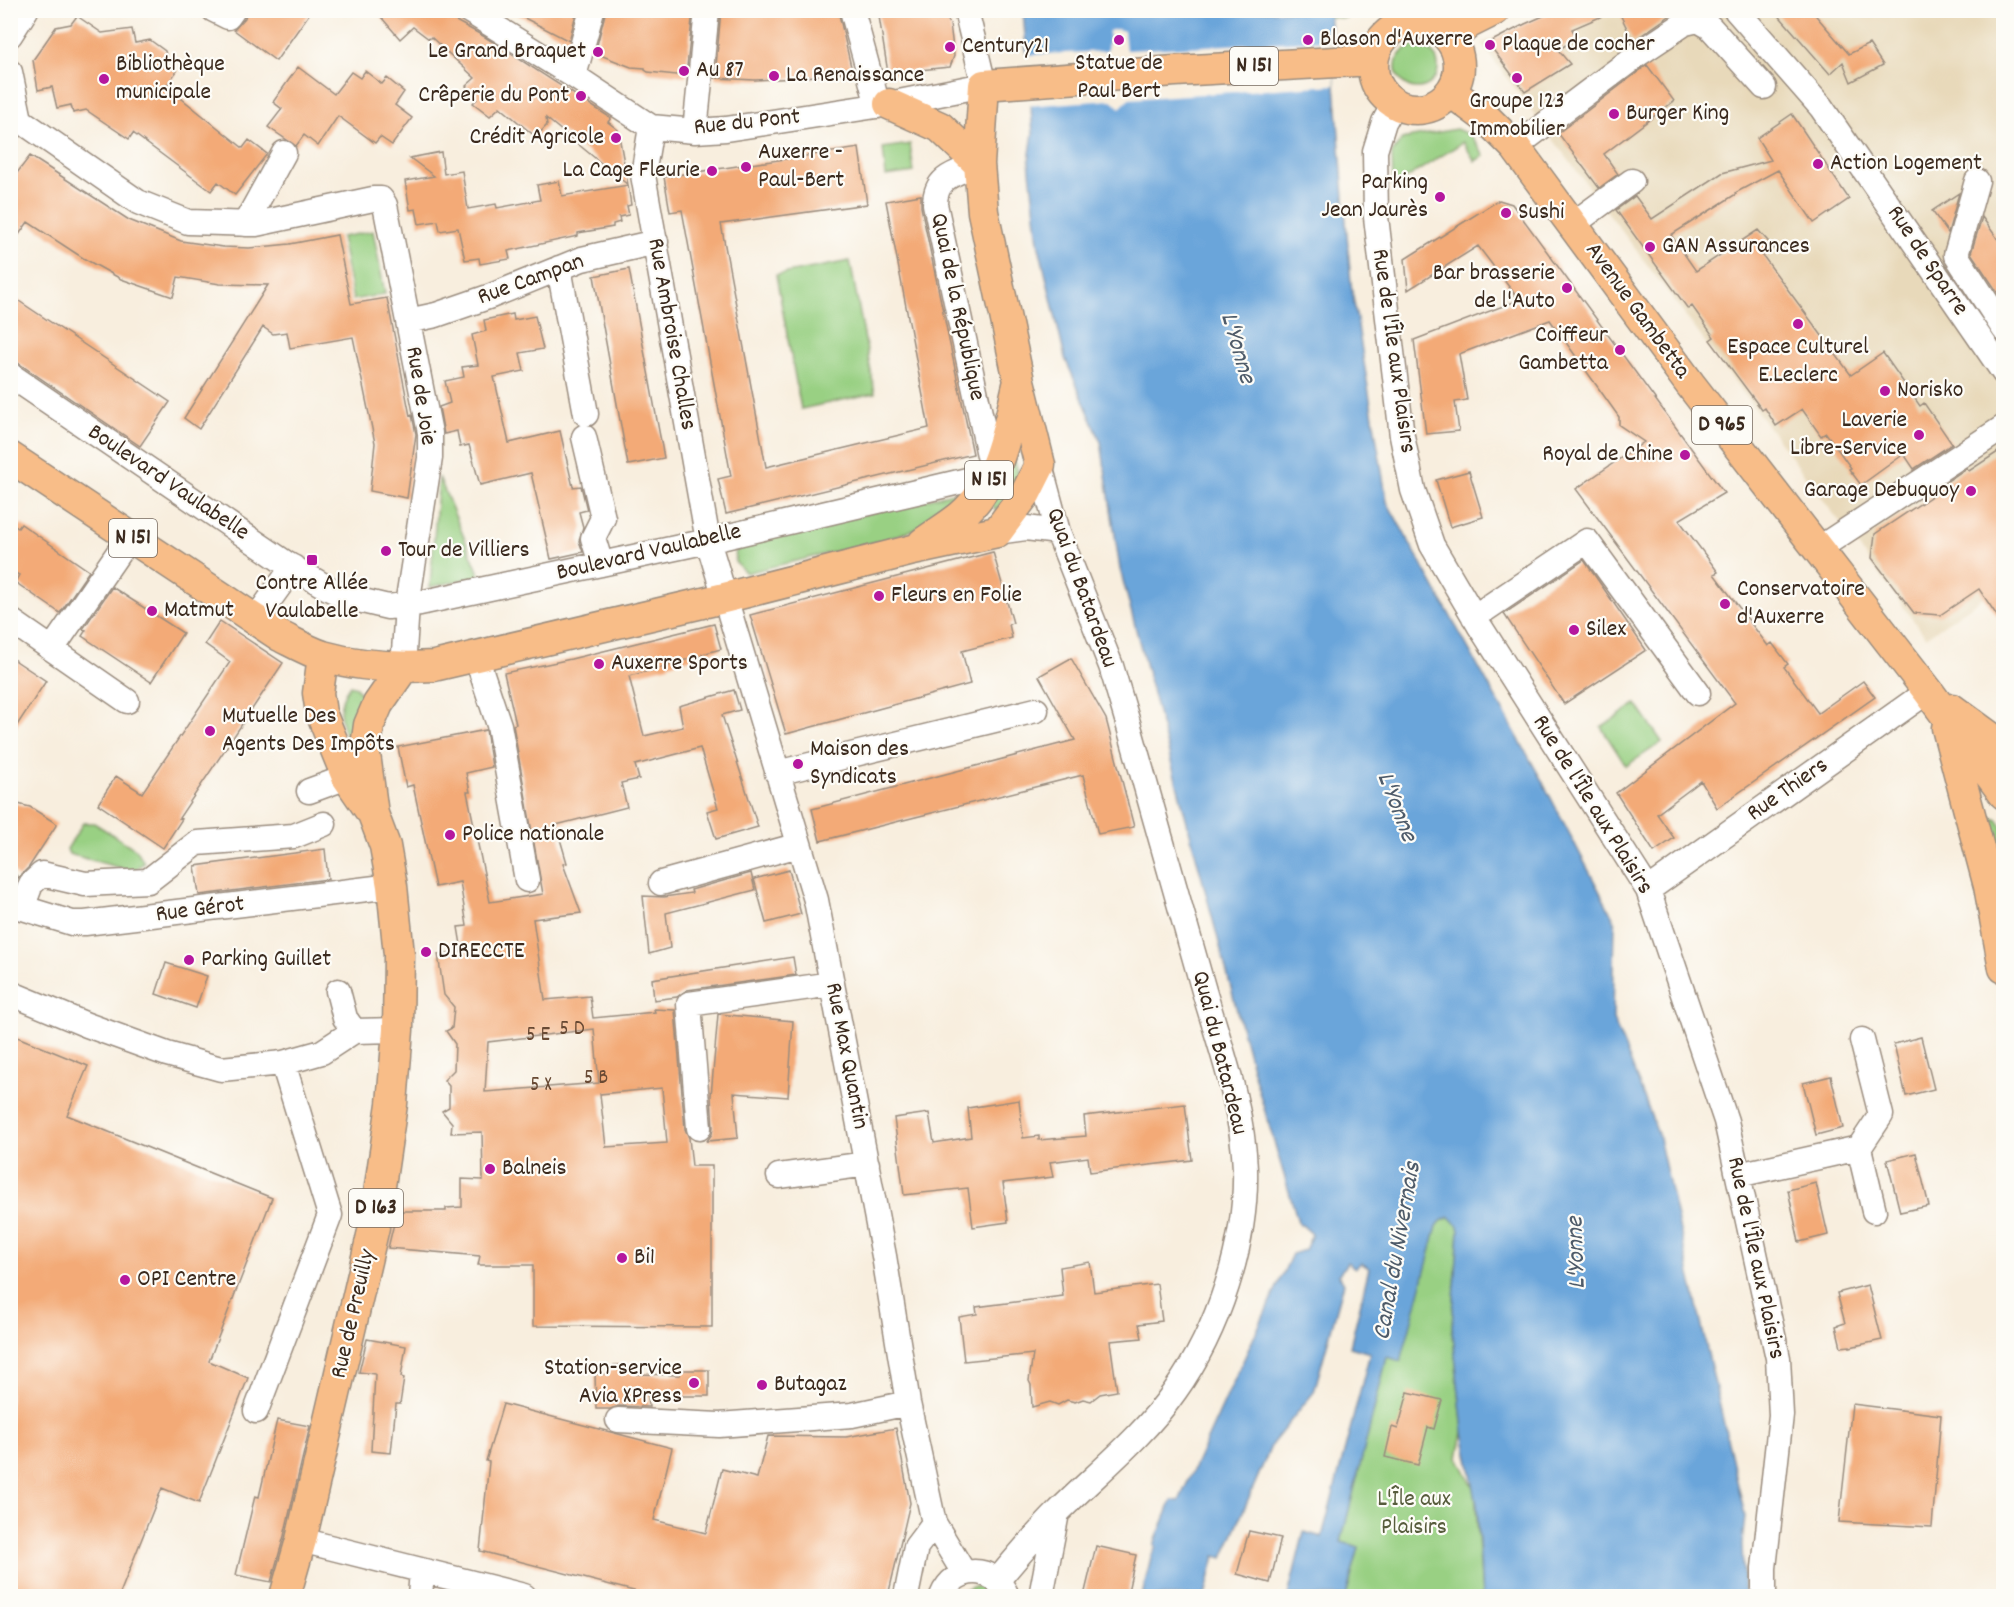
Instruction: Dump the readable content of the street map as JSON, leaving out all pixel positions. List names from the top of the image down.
{
  "streets": {
    "main road": [
      "N 151",
      "Avenue Gambetta",
      "D 965",
      "D 163",
      "Rue de Preuilly"
    ],
    "street": [
      "Rue du Pont",
      "Rue de Sparre",
      "Rue Campan",
      "Quai de la République",
      "Rue Ambroise Challes",
      "Rue de l'Île aux Plaisirs",
      "Rue de Joie",
      "Boulevard Vaulabelle",
      "Quai du Batardeau",
      "Rue Thiers",
      "Rue Gérot",
      "Rue Max Quantin"
    ]
  },
  "crossings": [
    ["N 151", "Rue du Pont"],
    ["N 151", "Quai de la République"],
    ["N 151", "Avenue Gambetta"],
    ["N 151", "Rue de l'Île aux Plaisirs"],
    ["N 151", "Rue de Joie"],
    ["N 151", "Boulevard Vaulabelle"],
    ["N 151", "Quai du Batardeau"],
    ["N 151", "Rue Max Quantin"],
    ["N 151", "Rue de Preuilly"],
    ["Rue du Pont", "Rue Ambroise Challes"],
    ["Rue Campan", "Rue Ambroise Challes"],
    ["Rue Campan", "Rue de Joie"],
    ["Quai de la République", "Boulevard Vaulabelle"],
    ["Avenue Gambetta", "Rue de l'Île aux Plaisirs"],
    ["Avenue Gambetta", "Rue Thiers"],
    ["Rue Ambroise Challes", "Boulevard Vaulabelle"],
    ["Rue Ambroise Challes", "Rue Max Quantin"],
    ["Rue de l'Île aux Plaisirs", "Rue Thiers"],
    ["Rue de Joie", "Boulevard Vaulabelle"],
    ["Rue de Joie", "Rue de Preuilly"],
    ["Boulevard Vaulabelle", "Rue Max Quantin"],
    ["Rue Gérot", "Rue de Preuilly"]
  ],
  "water": ["L'Yonne", "Canal du Nivernais"],
  "parks": ["L'Île aux Plaisirs"],
  "places": {
    "other": [
      "Statue de Paul Bert",
      "Blason d'Auxerre",
      "Plaque de cocher",
      "Century21",
      "Le Grand Braquet",
      "Au 87",
      "La Renaissance",
      "Groupe 123 Immobilier",
      "Bibliothèque municipale",
      "Crêperie du Pont",
      "Burger King",
      "Crédit Agricole",
      "Action Logement",
      "Auxerre - Paul-Bert",
      "La Cage Fleurie",
      "Parking Jean Jaurès",
      "Sushi",
      "GAN Assurances",
      "Bar brasserie de l'Auto",
      "Espace Culturel E.Leclerc",
      "Coiffeur Gambetta",
      "Norisko",
      "Laverie Libre-Service",
      "Royal de Chine",
      "Garage Debuquoy",
      "Tour de Villiers",
      "Fleurs en Folie",
      "Conservatoire d'Auxerre",
      "Matmut",
      "Silex",
      "Auxerre Sports",
      "Mutuelle Des Agents Des Impôts",
      "Maison des Syndicats",
      "Police nationale",
      "DIRECCTE",
      "Parking Guillet",
      "Balneis",
      "Bi1",
      "OPI Centre",
      "Station-service Avia XPress",
      "Butagaz"
    ],
    "transit": ["Contre Allée Vaulabelle"]
  },
  "house_numbers": [
    "5 D",
    "5 E",
    "5 B",
    "5 X"
  ]
}
